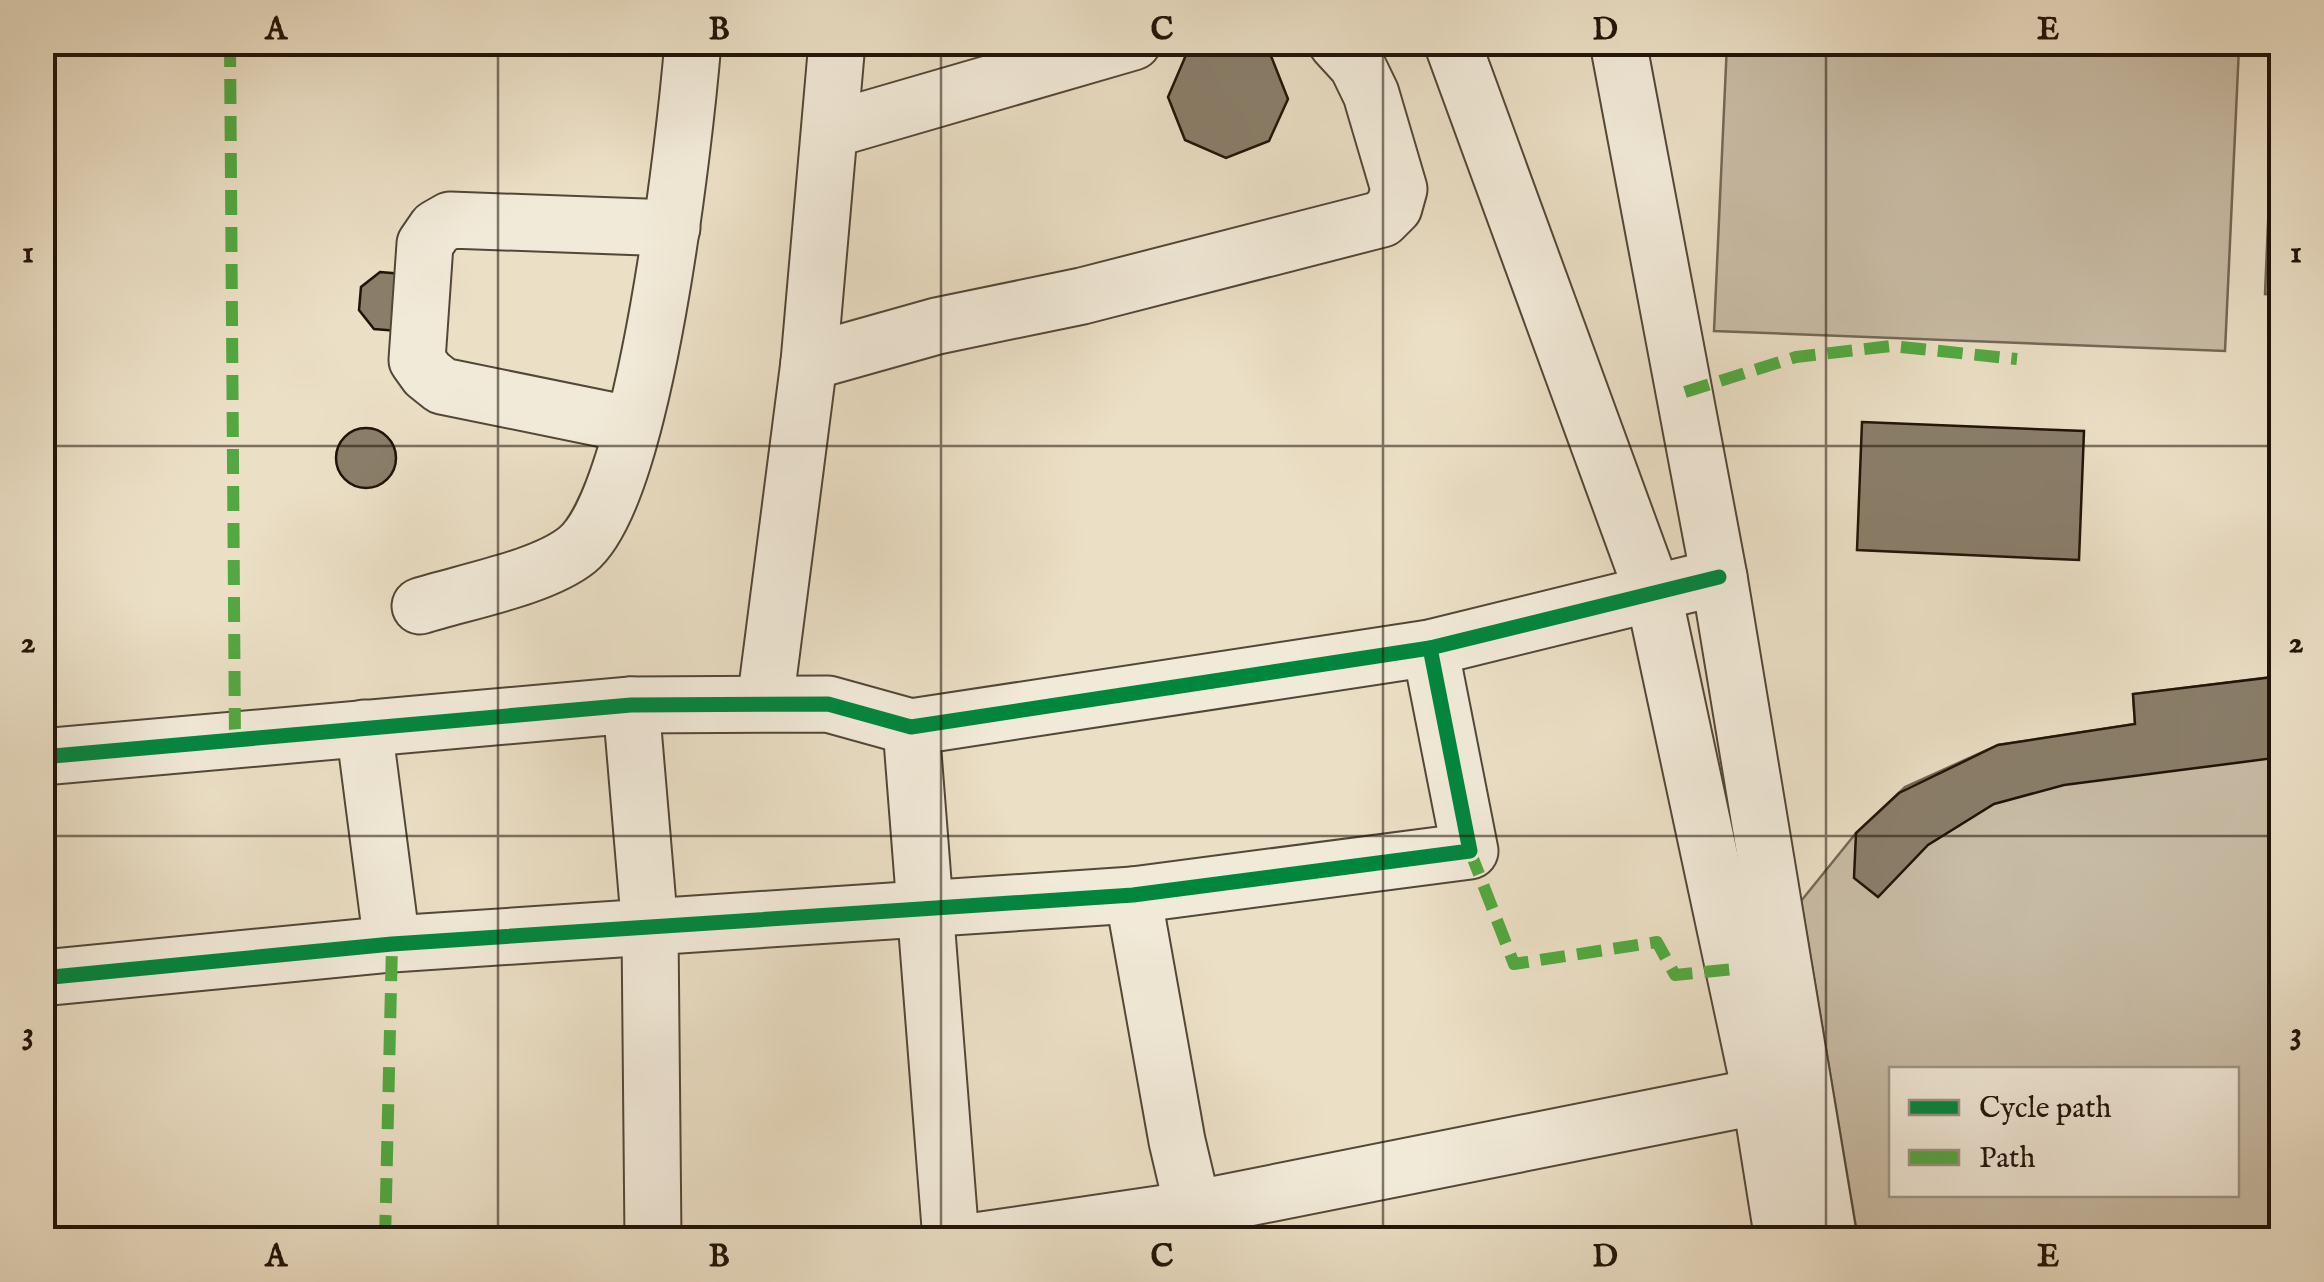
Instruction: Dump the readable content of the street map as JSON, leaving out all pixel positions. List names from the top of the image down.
{
  "legend": ["Cycle path", "Path"],
  "grid": {
    "columns": [
      "A",
      "B",
      "C",
      "D",
      "E"
    ],
    "rows": ["1", "2", "3"]
  }
}
